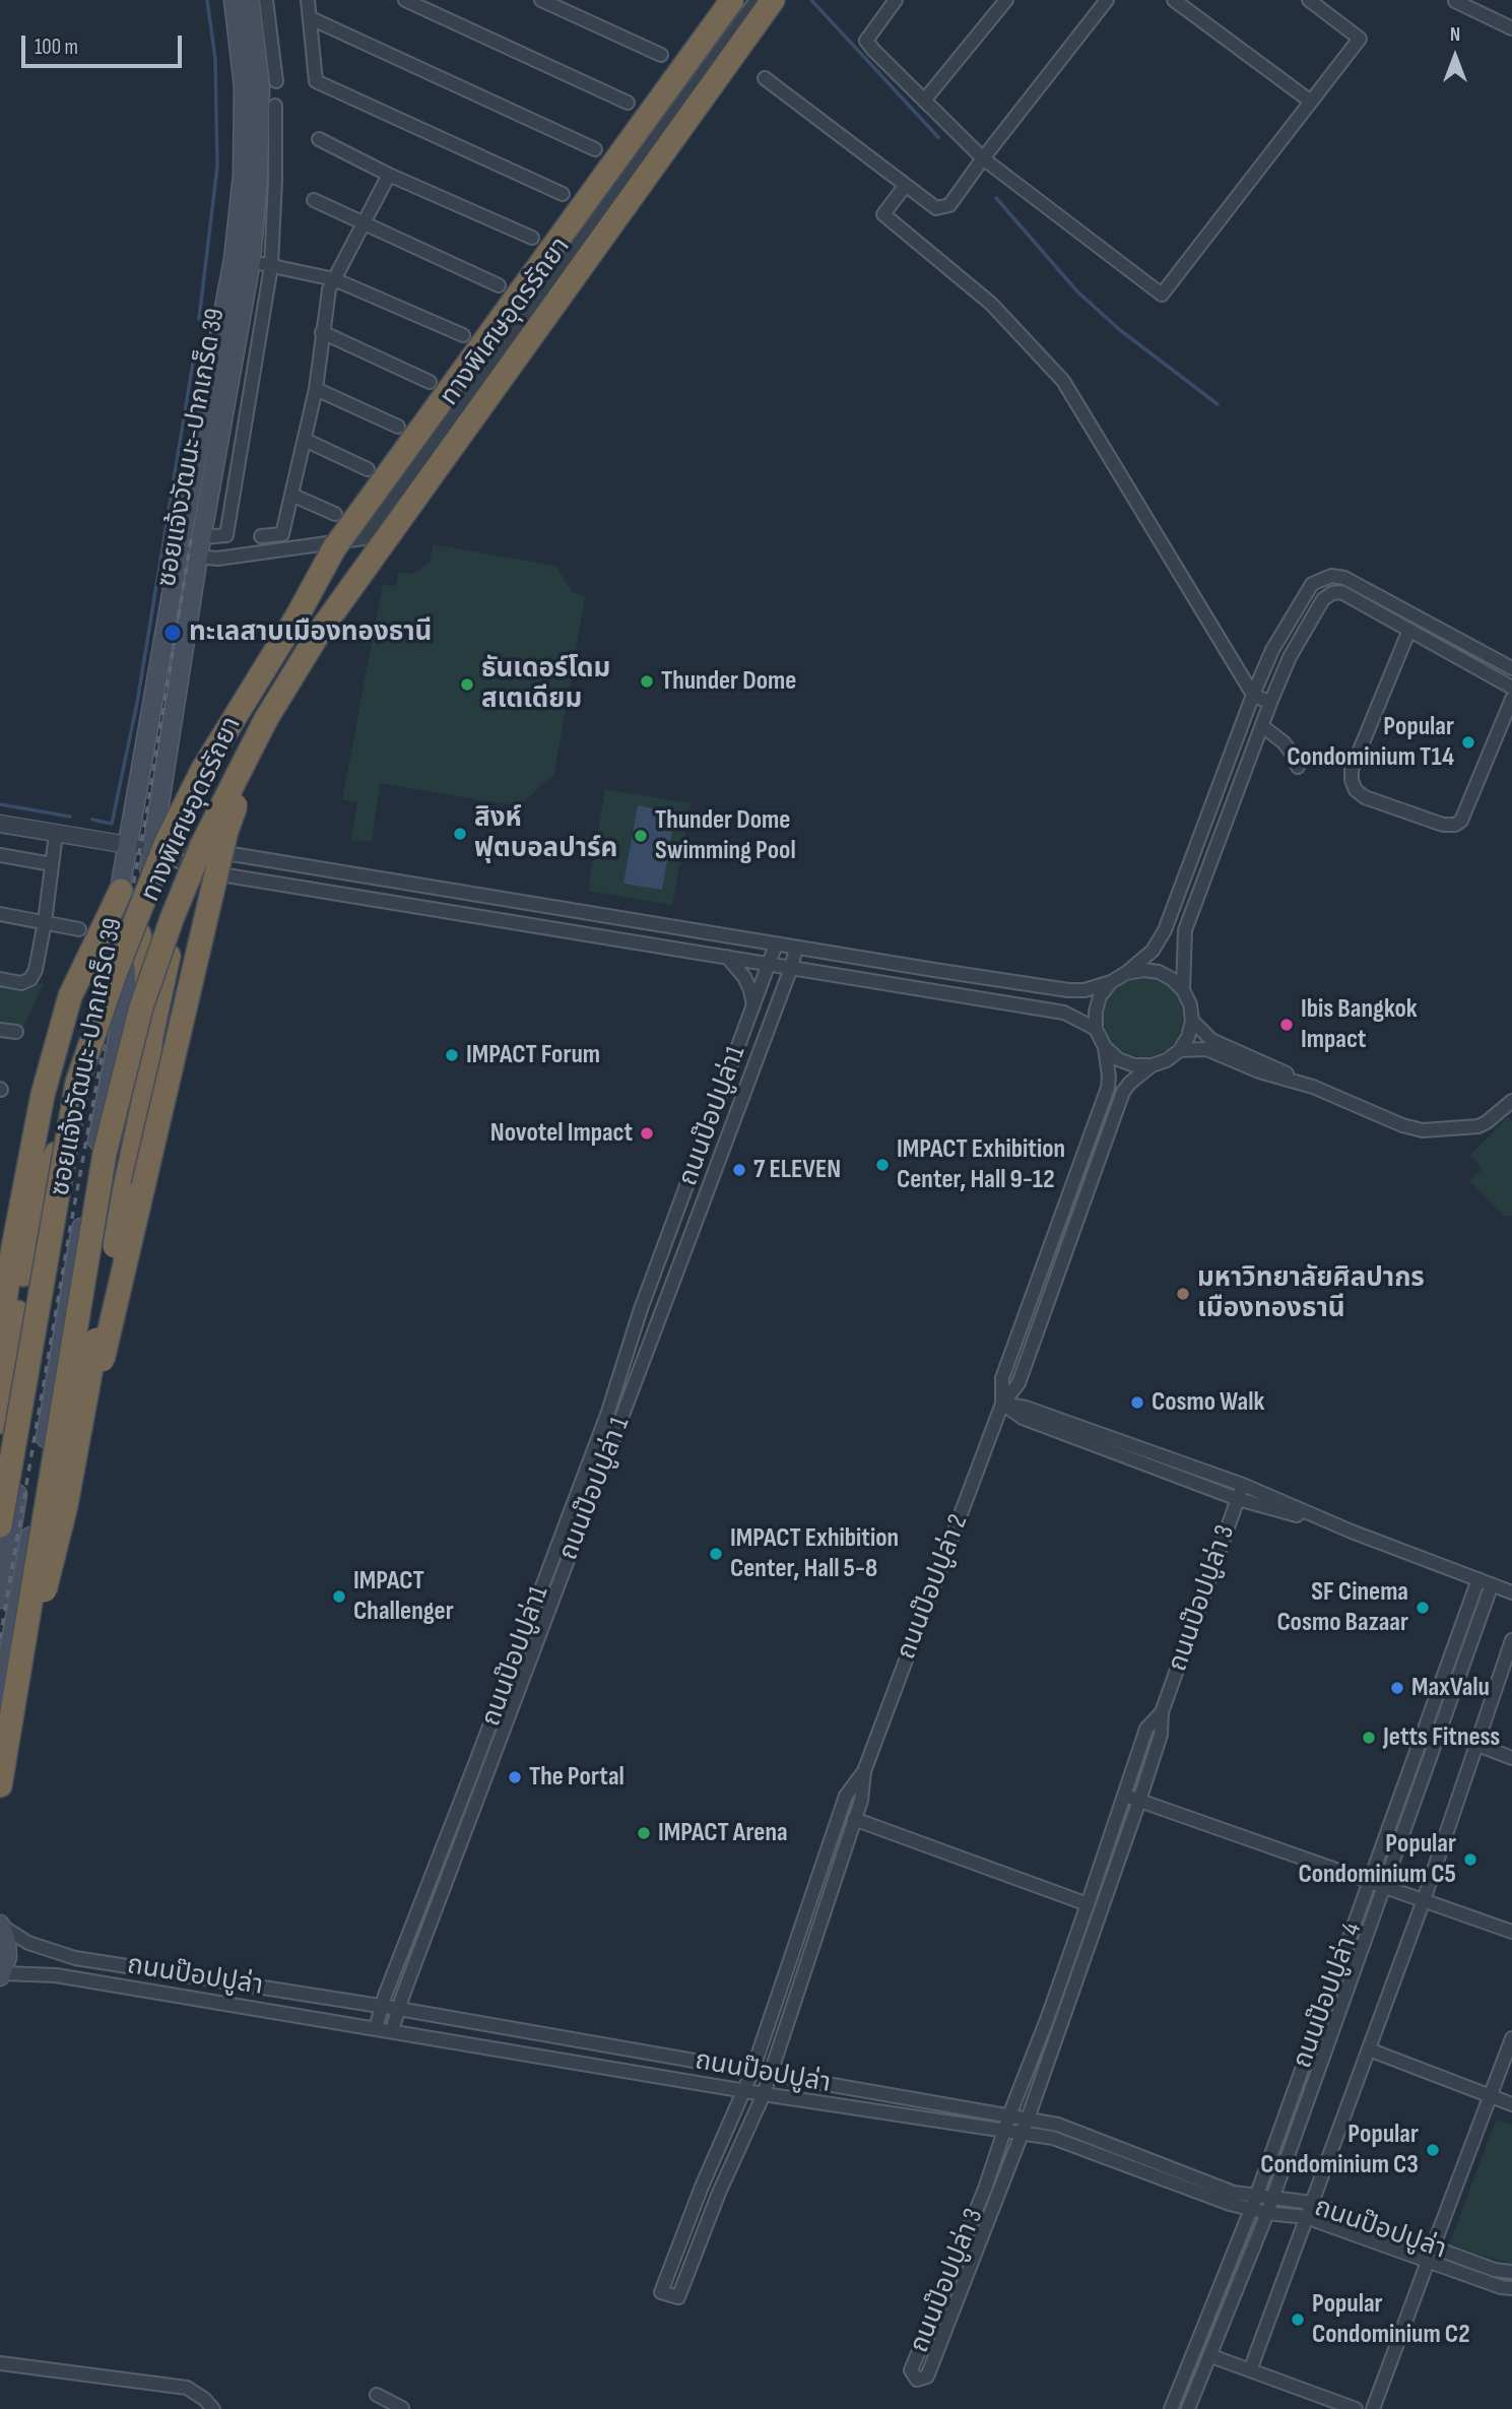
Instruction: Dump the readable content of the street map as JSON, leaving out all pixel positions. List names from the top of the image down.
{
  "streets": {
    "highway": ["ทางพิเศษอุดรรัถยา"],
    "main road": ["ซอยแจ้งวัฒนะ-ปากเกร็ด 39"],
    "street": [
      "ถนนป๊อปปูล่า1",
      "ถนนป๊อปปูล่า 1",
      "ถนนป๊อปปูล่า 2",
      "ถนนป๊อปปูล่า 3",
      "ถนนป๊อปปูล่า",
      "ถนนป๊อปปูล่า 4"
    ]
  },
  "crossings": [
    ["ถนนป๊อปปูล่า1", "ถนนป๊อปปูล่า"],
    ["ถนนป๊อปปูล่า 1", "ถนนป๊อปปูล่า"],
    ["ถนนป๊อปปูล่า 2", "ถนนป๊อปปูล่า"],
    ["ถนนป๊อปปูล่า 3", "ถนนป๊อปปูล่า"],
    ["ถนนป๊อปปูล่า", "ถนนป๊อปปูล่า 4"]
  ],
  "places": [
    "ทะเลสาบเมืองทองธานี",
    "Thunder Dome",
    "ธันเดอร์โดม สเตเดียม",
    "Popular Condominium T14",
    "สิงห์ ฟุตบอลปาร์ค",
    "Thunder Dome Swimming Pool",
    "Ibis Bangkok Impact",
    "IMPACT Forum",
    "Novotel Impact",
    "IMPACT Exhibition Center, Hall 9-12",
    "7 ELEVEN",
    "มหาวิทยาลัยศิลปากร เมืองทองธานี",
    "Cosmo Walk",
    "IMPACT Exhibition Center, Hall 5-8",
    "IMPACT Challenger",
    "SF Cinema Cosmo Bazaar",
    "MaxValu",
    "Jetts Fitness",
    "The Portal",
    "IMPACT Arena",
    "Popular Condominium C5",
    "Popular Condominium C3",
    "Popular Condominium C2"
  ],
  "scale_bar": "100 m",
  "north": "top"
}
